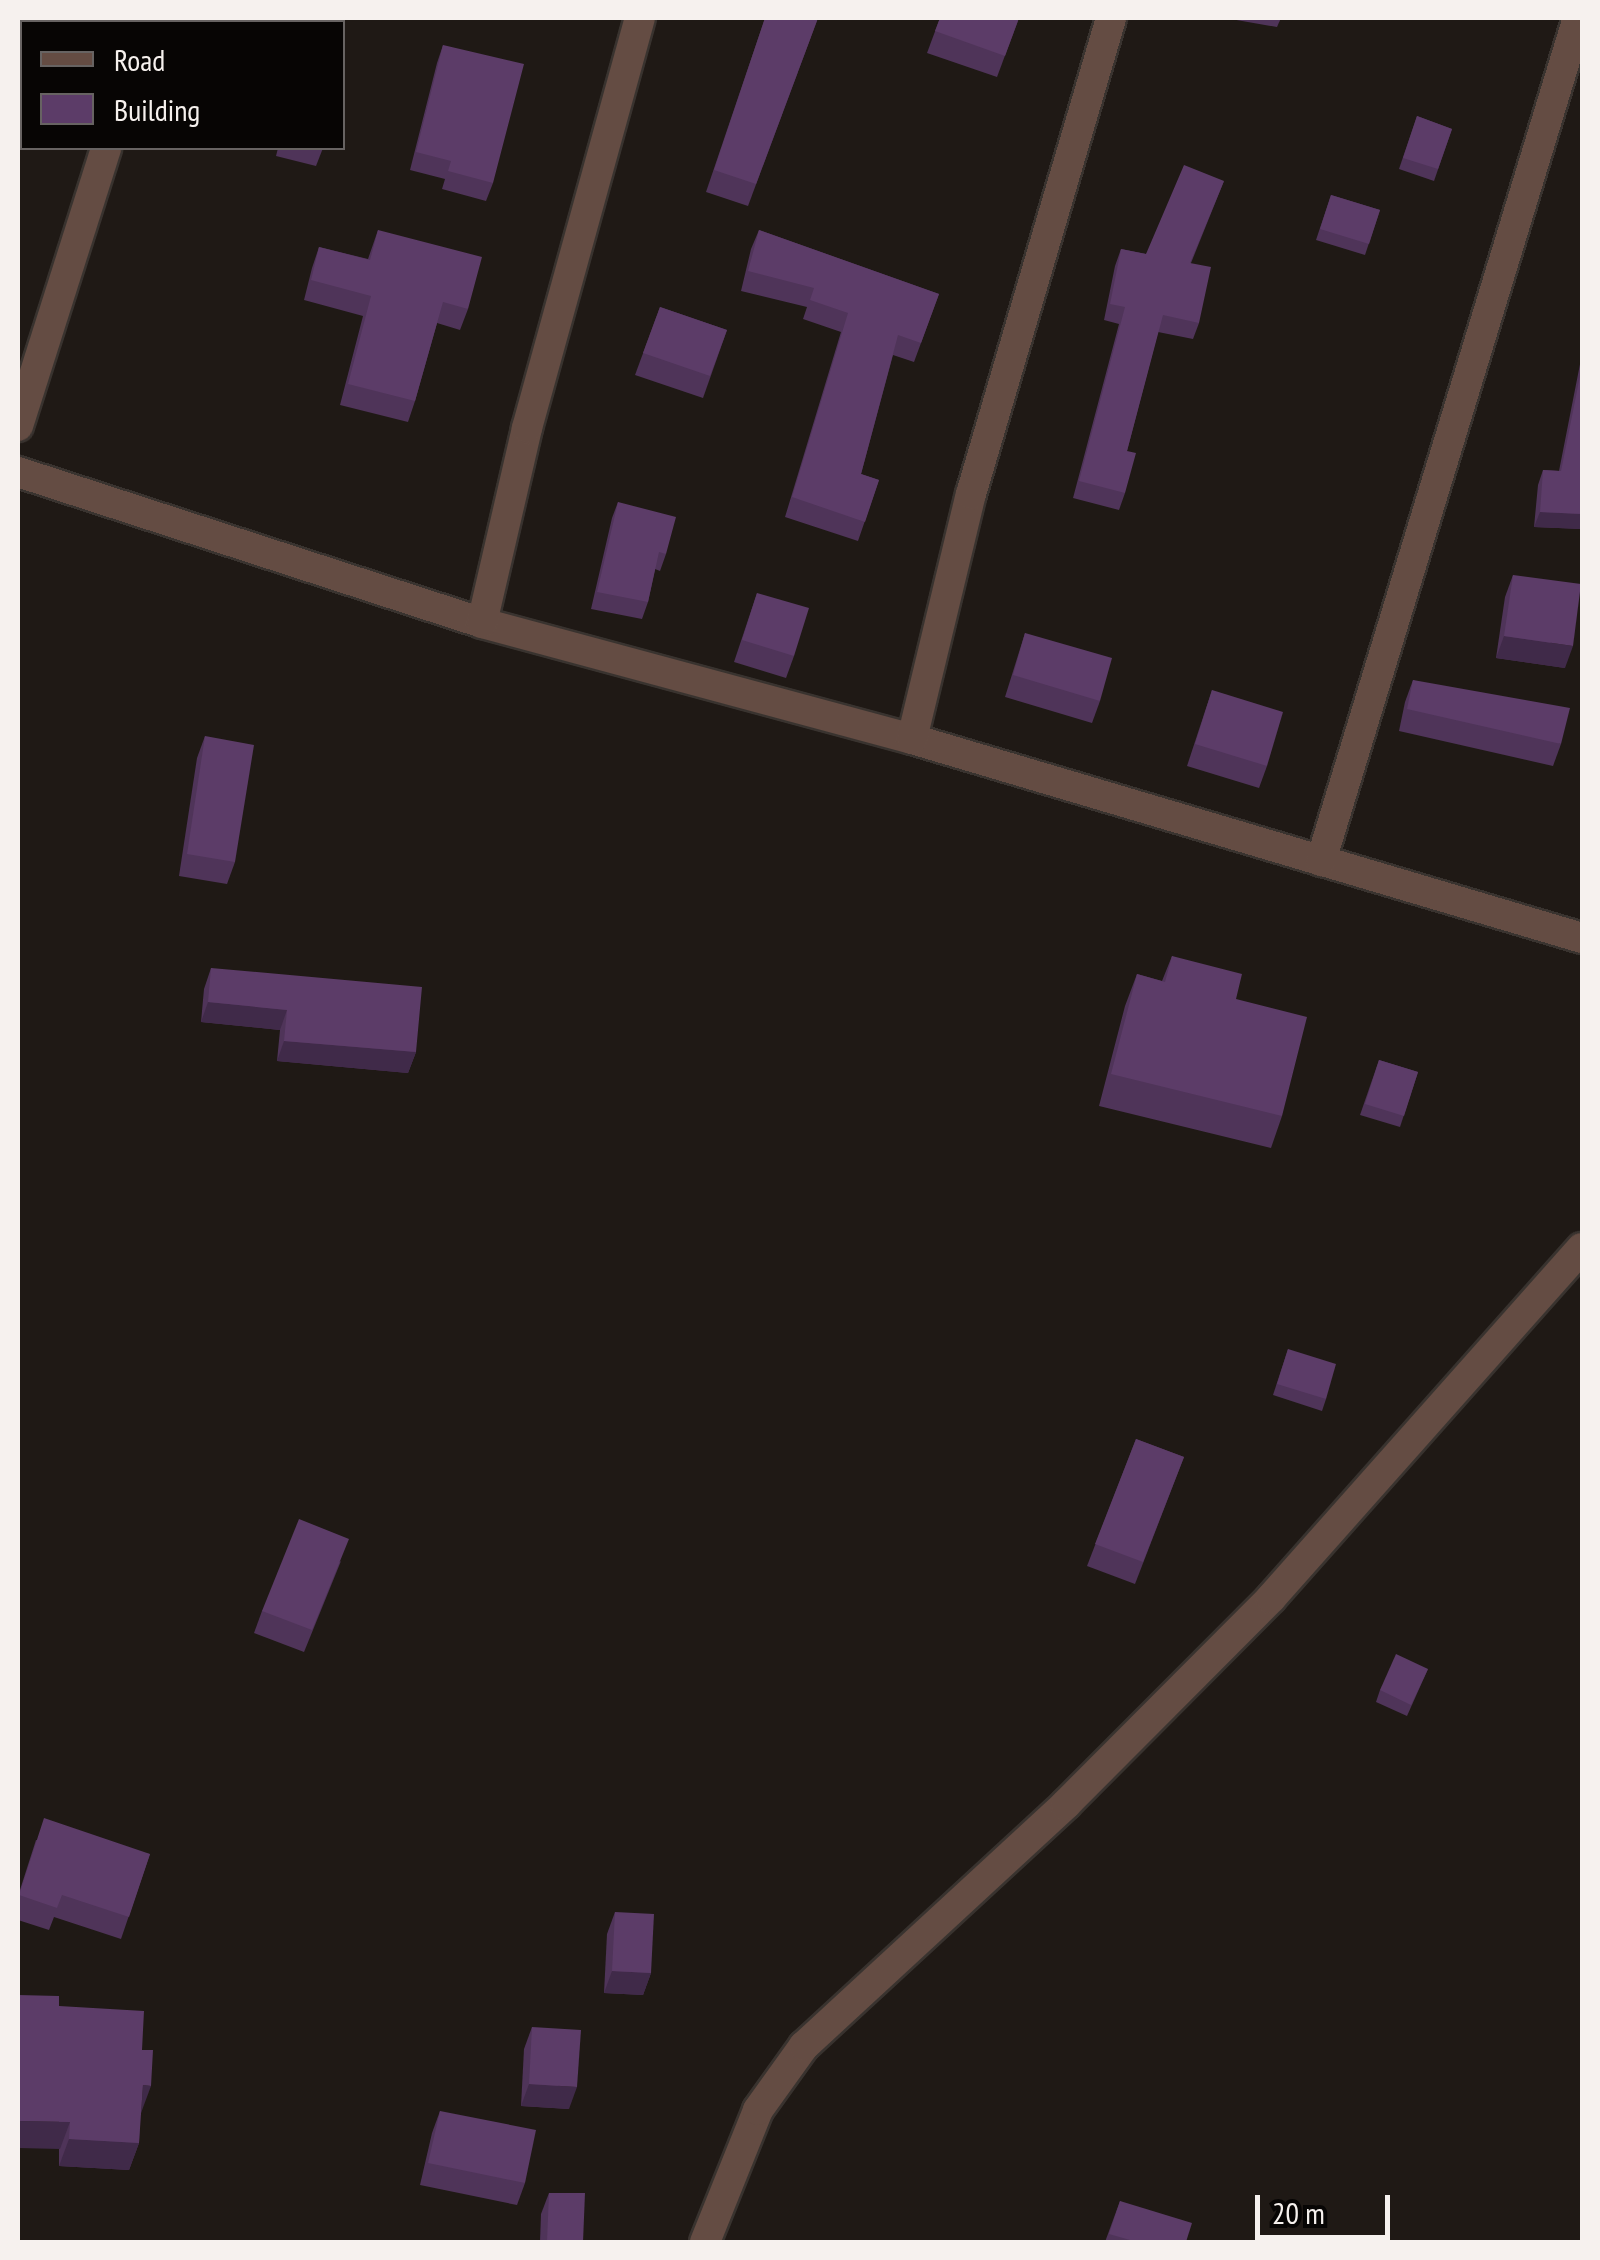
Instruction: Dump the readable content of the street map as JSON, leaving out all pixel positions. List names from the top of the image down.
{
  "legend": ["Road", "Building"],
  "scale_bar": "20 m"
}
